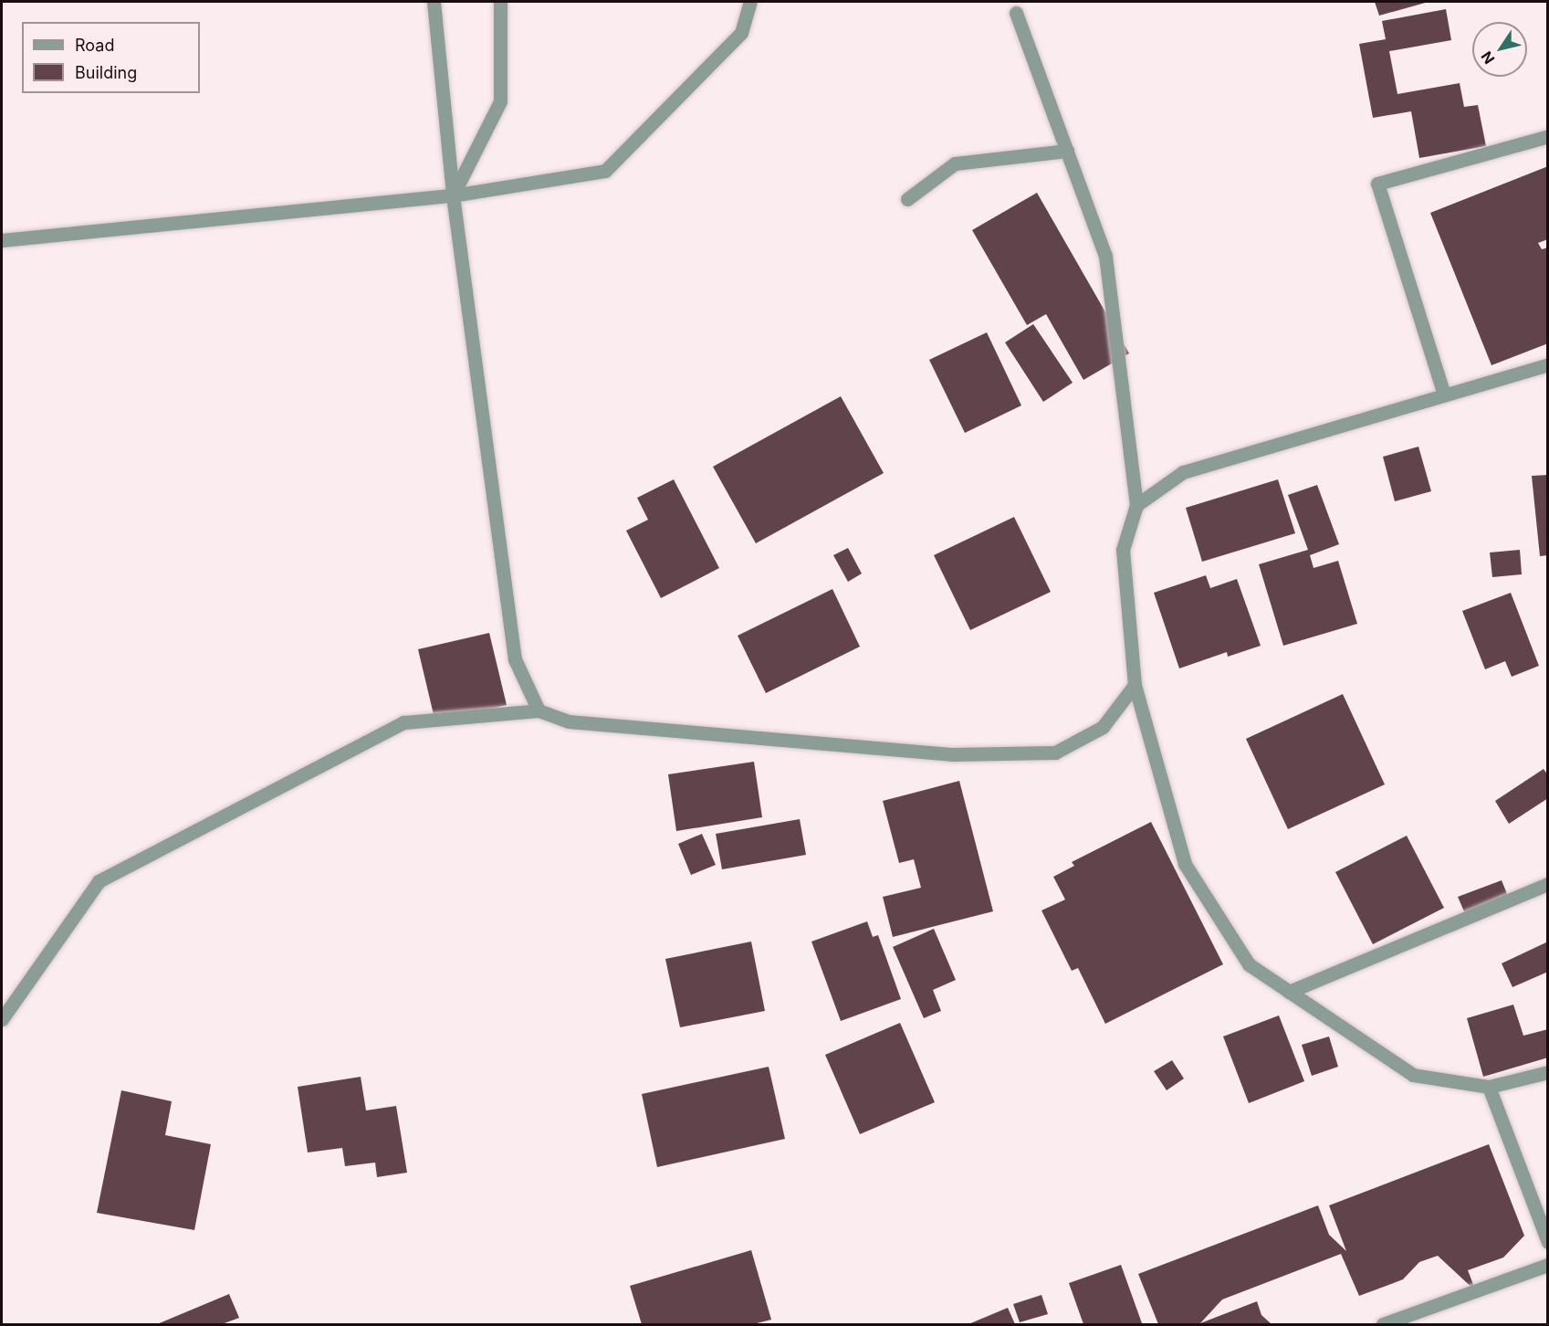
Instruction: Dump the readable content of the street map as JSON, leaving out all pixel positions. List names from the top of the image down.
{
  "legend": ["Road", "Building"],
  "north": "bottom left"
}
